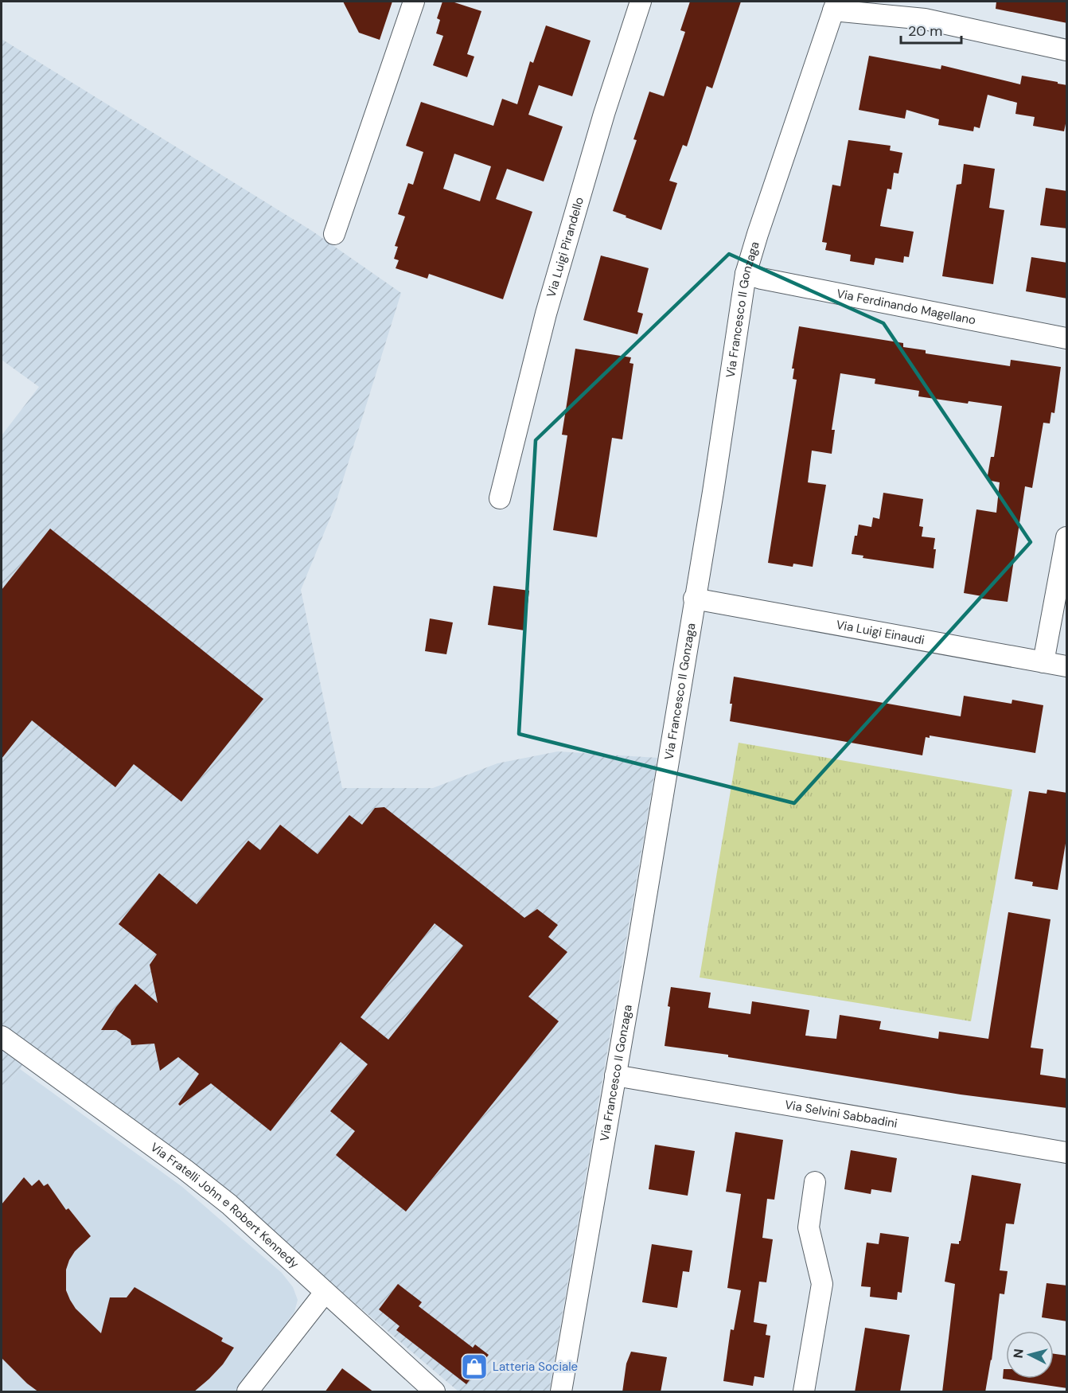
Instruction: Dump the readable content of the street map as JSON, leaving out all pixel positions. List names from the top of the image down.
{
  "streets": {
    "street": [
      "Via Luigi Pirandello",
      "Via Ferdinando Magellano",
      "Via Francesco II Gonzaga",
      "Via Luigi Einaudi",
      "Via Selvini Sabbadini",
      "Via Fratelli John e Robert Kennedy"
    ]
  },
  "crossings": [
    ["Via Ferdinando Magellano", "Via Francesco II Gonzaga"],
    ["Via Francesco II Gonzaga", "Via Luigi Einaudi"],
    ["Via Francesco II Gonzaga", "Via Selvini Sabbadini"]
  ],
  "places": {
    "shop": ["Latteria Sociale"]
  },
  "scale_bar": "20 m",
  "north": "left"
}
